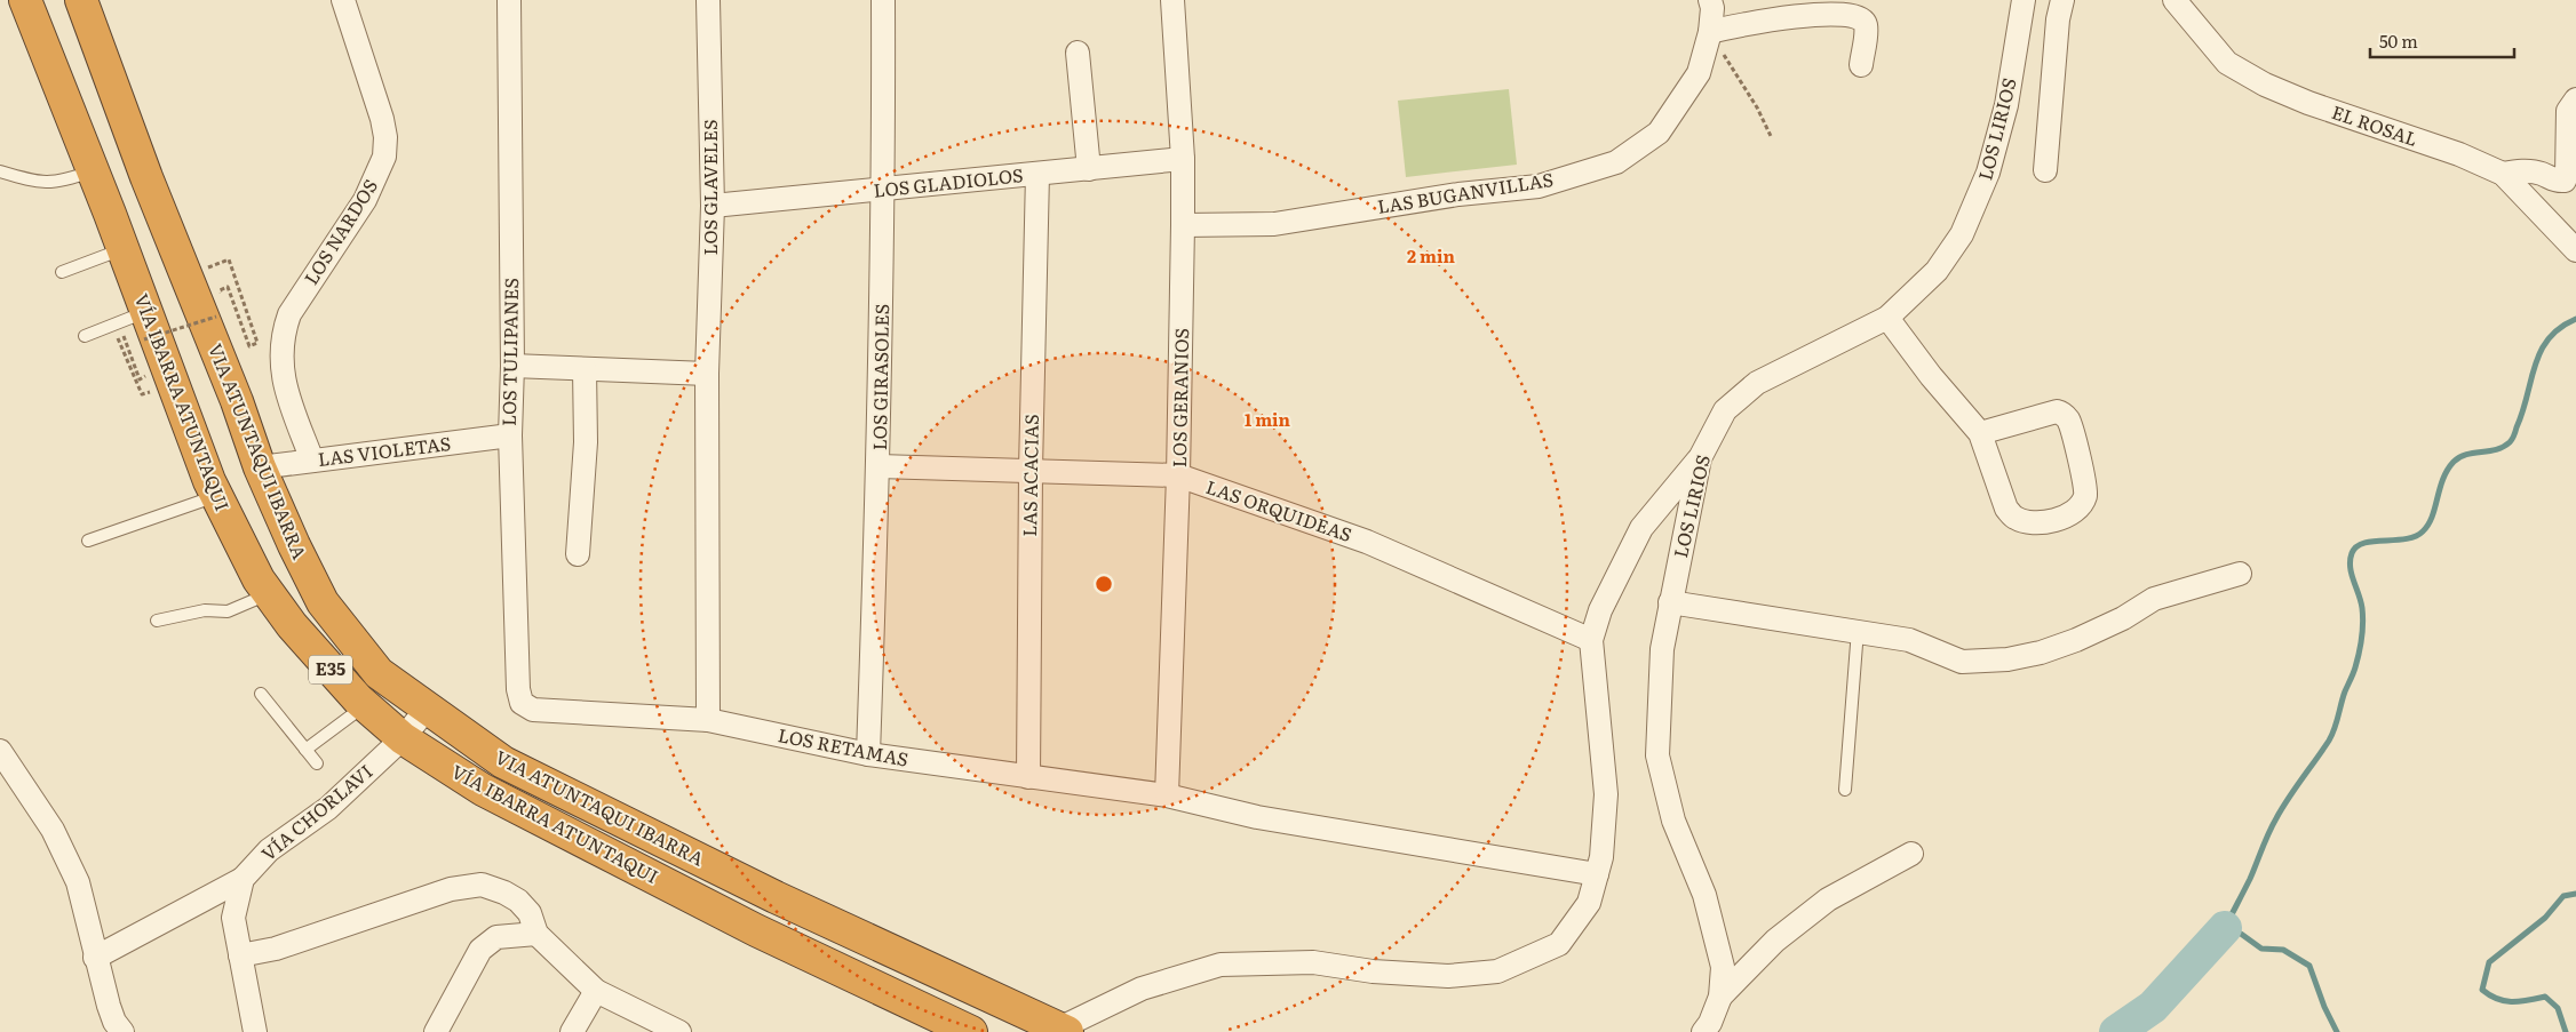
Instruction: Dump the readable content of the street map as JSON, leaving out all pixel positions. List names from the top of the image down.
{
  "streets": {
    "highway": ["VÍA IBARRA ATUNTAQUI", "VIA ATUNTAQUI IBARRA", "E35"],
    "street": [
      "EL ROSAL",
      "LOS LIRIOS",
      "LOS GLADIOLOS",
      "LOS GLAVELES",
      "LAS BUGANVILLAS",
      "LOS NARDOS",
      "LOS TULIPANES",
      "LOS GIRASOLES",
      "LOS GERANIOS",
      "LAS VIOLETAS",
      "LAS ACACIAS",
      "LAS ORQUIDEAS",
      "LOS RETAMAS",
      "VÍA CHORLAVI"
    ]
  },
  "crossings": [
    ["LOS GLADIOLOS", "LOS GLAVELES"],
    ["LOS GLADIOLOS", "LOS GIRASOLES"],
    ["LOS GLADIOLOS", "LOS GERANIOS"],
    ["LOS GLADIOLOS", "LAS ACACIAS"],
    ["LOS GLAVELES", "LOS RETAMAS"],
    ["LAS BUGANVILLAS", "LOS GERANIOS"],
    ["LOS NARDOS", "LAS VIOLETAS"],
    ["LOS TULIPANES", "LAS VIOLETAS"],
    ["LOS TULIPANES", "LOS RETAMAS"],
    ["LOS GIRASOLES", "LAS ORQUIDEAS"],
    ["LOS GIRASOLES", "LOS RETAMAS"],
    ["LOS GERANIOS", "LAS ORQUIDEAS"],
    ["LOS GERANIOS", "LOS RETAMAS"],
    ["VÍA IBARRA ATUNTAQUI", "VÍA CHORLAVI"],
    ["VIA ATUNTAQUI IBARRA", "LAS VIOLETAS"],
    ["VIA ATUNTAQUI IBARRA", "VÍA CHORLAVI"],
    ["LAS ACACIAS", "LAS ORQUIDEAS"],
    ["LAS ACACIAS", "LOS RETAMAS"]
  ],
  "scale_bar": "50 m",
  "rings": ["2 min", "1 min"]
}
